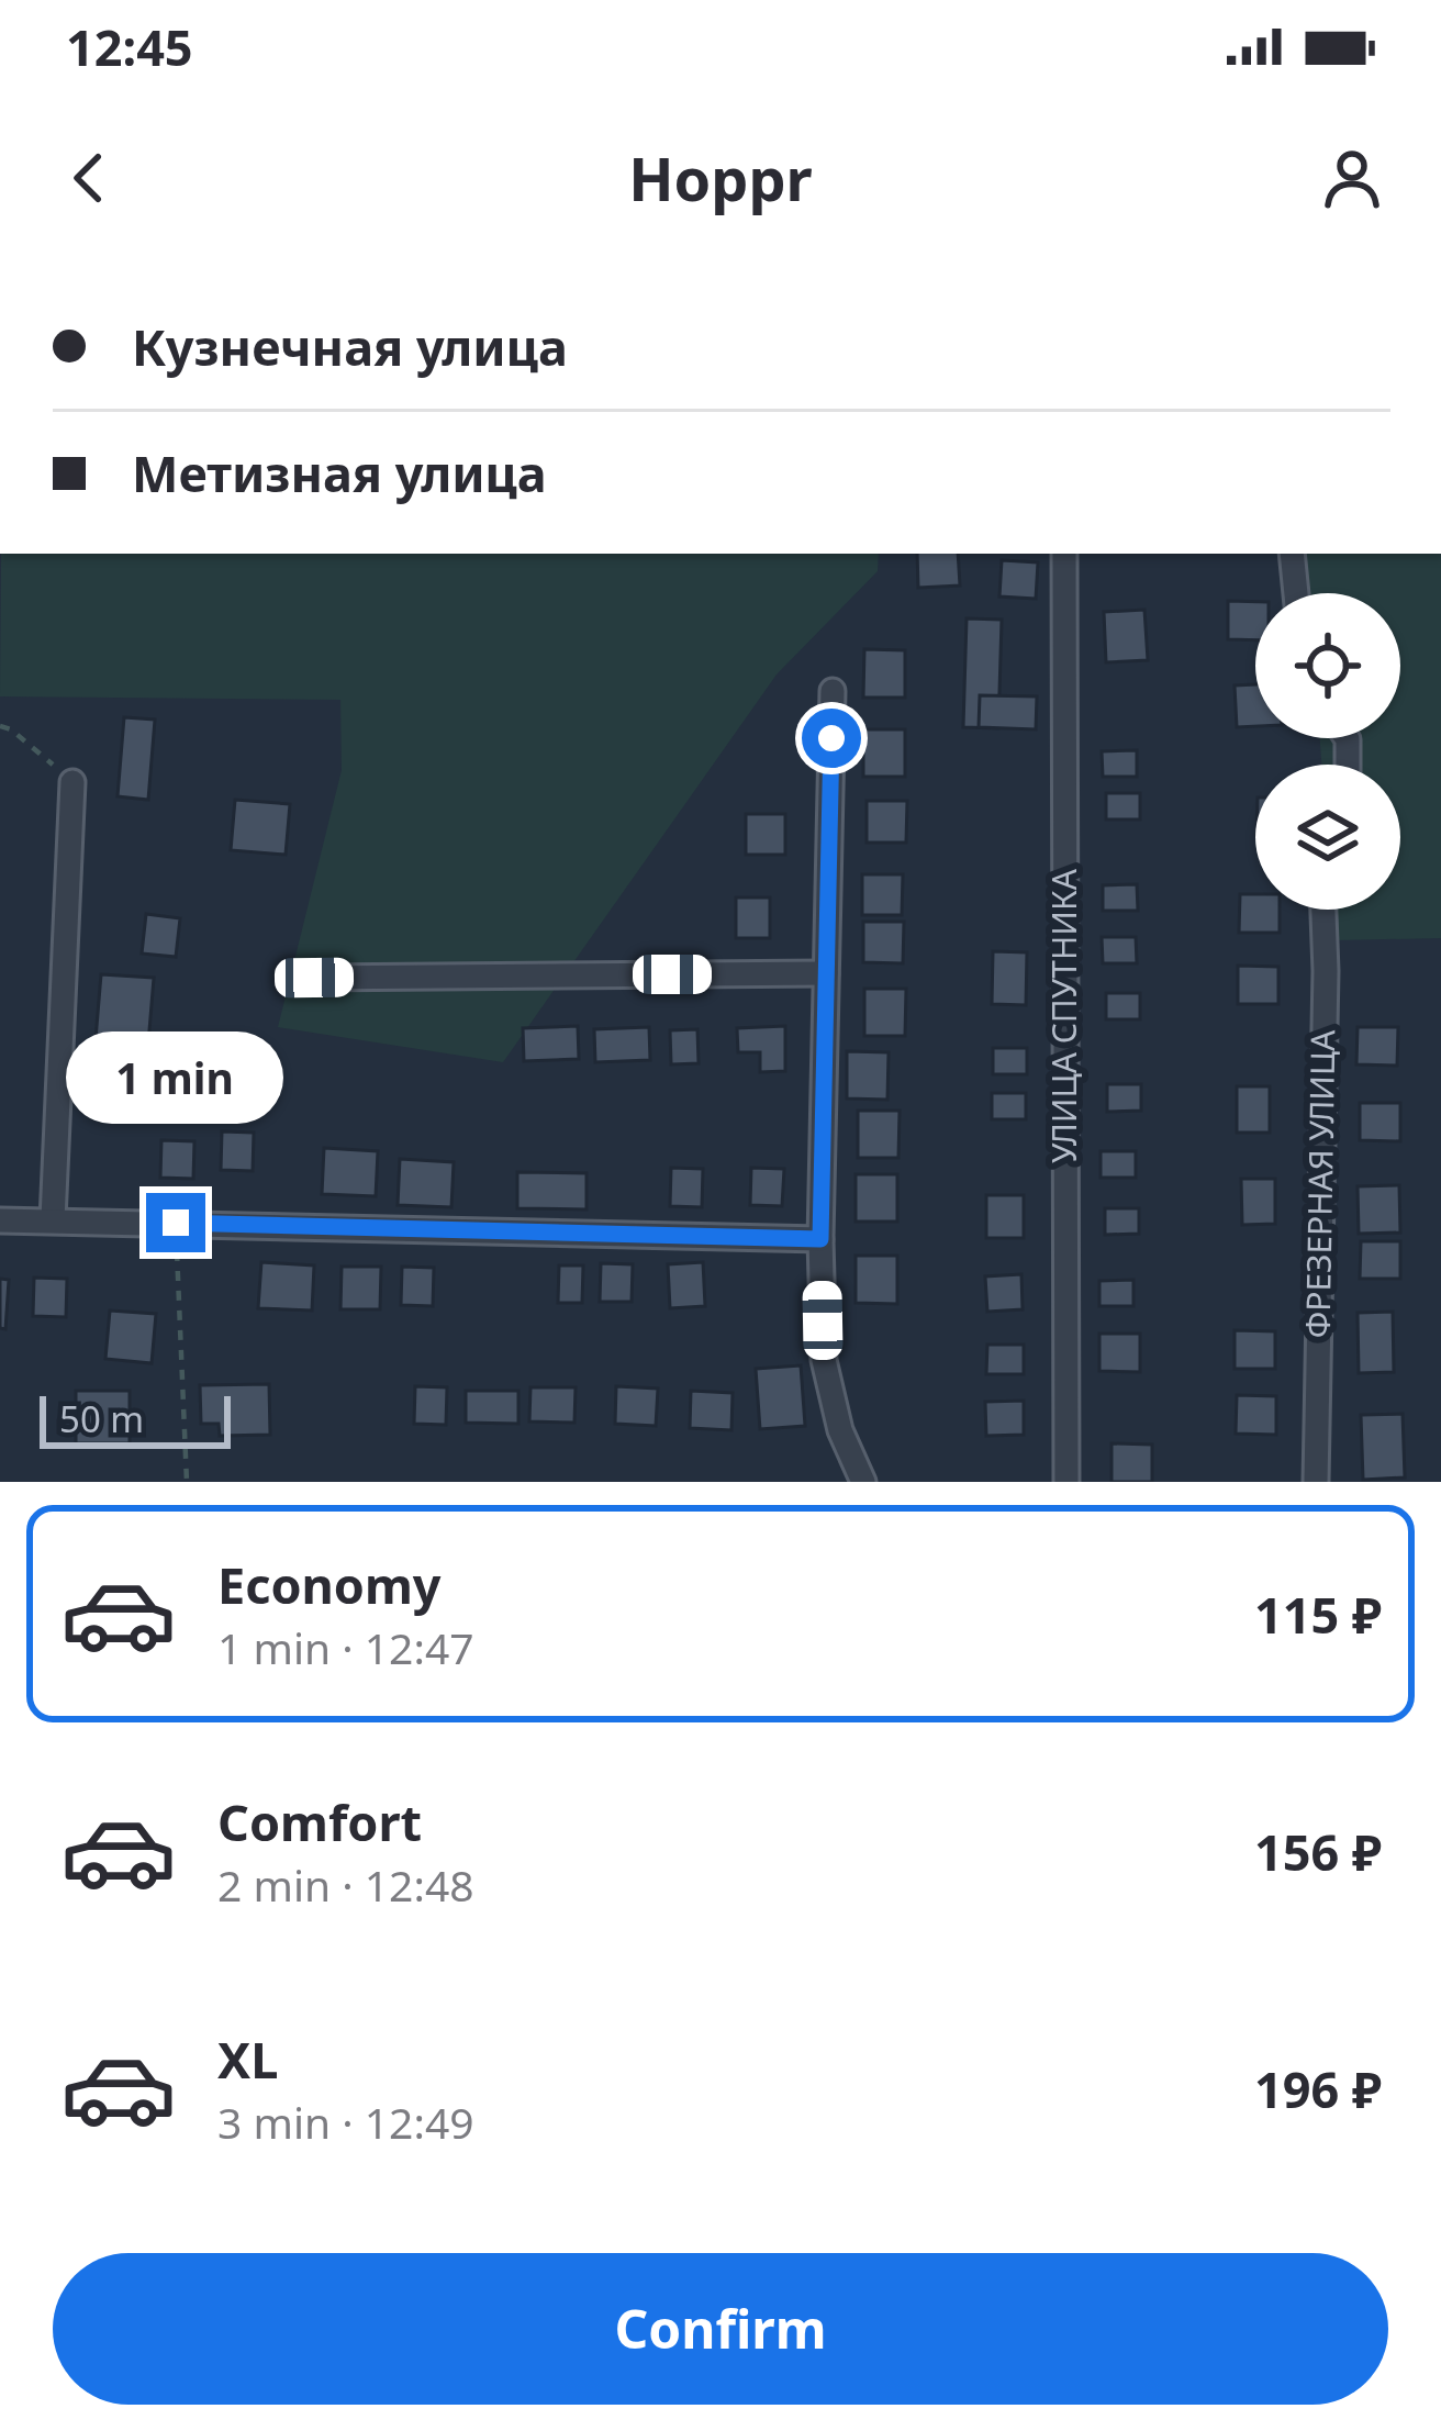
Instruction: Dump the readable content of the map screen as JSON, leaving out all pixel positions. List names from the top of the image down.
{
  "streets": {
    "street": ["УЛИЦА СПУТНИКА", "ФРЕЗЕРНАЯ УЛИЦА"]
  },
  "scale_bar": "50 m",
  "page": {
    "status": "12:45",
    "header": "Hoppr",
    "banner": ["Кузнечная улица", "Метизная улица"],
    "bubble": "1 min",
    "scale": "50 m",
    "list": [
      {
        "name": "Economy",
        "note": "1 min · 12:47",
        "value": "115 ₽"
      },
      {
        "name": "Comfort",
        "note": "2 min · 12:48",
        "value": "156 ₽"
      },
      {
        "name": "XL",
        "note": "3 min · 12:49",
        "value": "196 ₽"
      }
    ],
    "buttons": "Confirm"
  }
}
